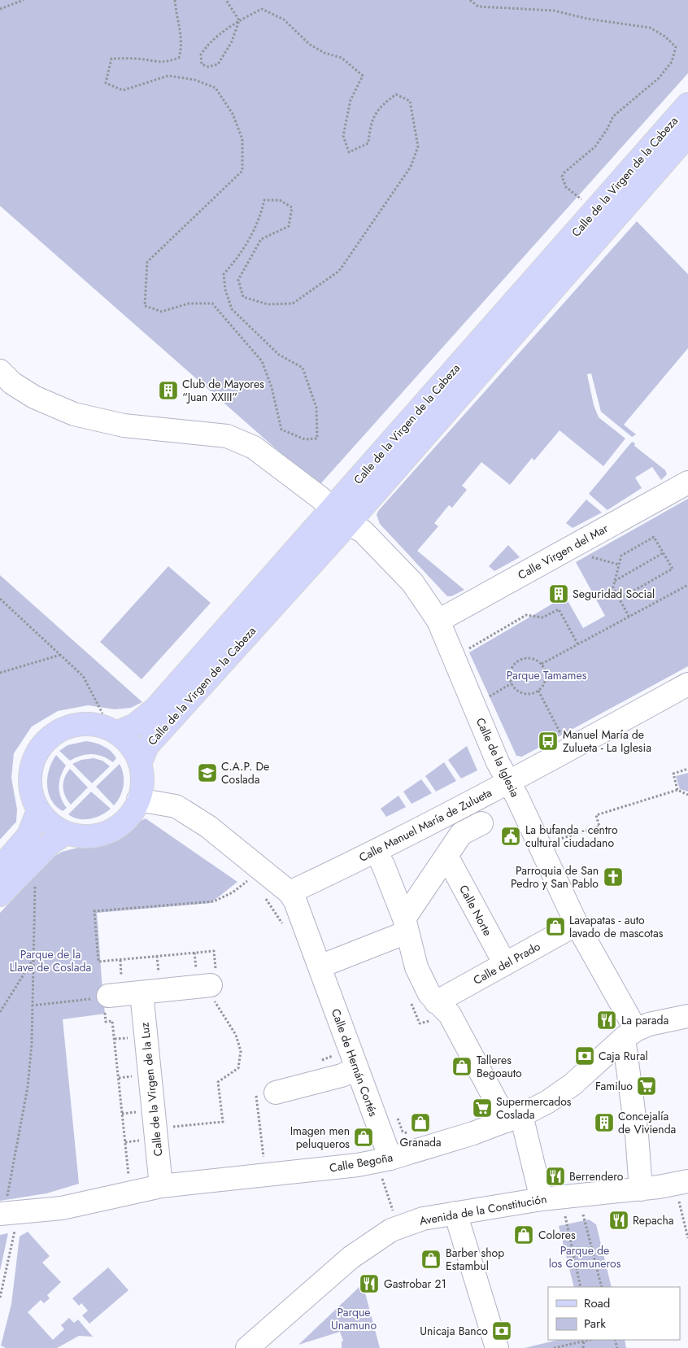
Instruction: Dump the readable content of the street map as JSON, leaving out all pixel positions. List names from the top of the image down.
{
  "streets": {
    "main road": ["Calle de la Virgen de la Cabeza"],
    "street": [
      "Calle Virgen del Mar",
      "Calle de la Iglesia",
      "Calle Manuel María de Zulueta",
      "Calle Norte",
      "Calle del Prado",
      "Calle de Hernán Cortés",
      "Calle de la Virgen de la Luz",
      "Calle Begoña",
      "Avenida de la Constitución"
    ]
  },
  "crossings": [
    ["Calle de la Virgen de la Cabeza", "Calle de la Iglesia"],
    ["Calle Virgen del Mar", "Calle de la Iglesia"],
    ["Calle de la Iglesia", "Calle Manuel María de Zulueta"],
    ["Calle de la Iglesia", "Calle del Prado"],
    ["Calle de la Iglesia", "Calle Begoña"],
    ["Calle de la Iglesia", "Avenida de la Constitución"],
    ["Calle Manuel María de Zulueta", "Calle de Hernán Cortés"],
    ["Calle Norte", "Calle del Prado"],
    ["Calle de Hernán Cortés", "Calle Begoña"],
    ["Calle de la Virgen de la Luz", "Calle Begoña"]
  ],
  "parks": [
    "Parque Tamames",
    "Parque de la Llave de Coslada",
    "Parque de los Comuneros",
    "Parque Unamuno"
  ],
  "places": {
    "building": ["Club de Mayores “Juan XXIII”", "Seguridad Social", "Concejalía de Vivienda"],
    "bus stop": ["Manuel María de Zulueta - La Iglesia"],
    "school or university": ["C.A.P. De Coslada"],
    "public building": ["La bufanda - centro cultural ciudadano"],
    "church": ["Parroquia de San Pedro y San Pablo"],
    "shop": [
      "Lavapatas - auto lavado de mascotas",
      "Talleres Begoauto",
      "Granada",
      "Imagen men peluqueros",
      "Colores",
      "Barber shop Estambul"
    ],
    "restaurant": [
      "La parada",
      "Berrendero",
      "Repacha",
      "Gastrobar 21"
    ],
    "bank": ["Caja Rural", "Unicaja Banco"],
    "supermarket": ["Familuo", "Supermercados Coslada"]
  },
  "legend": ["Road", "Park"]
}
